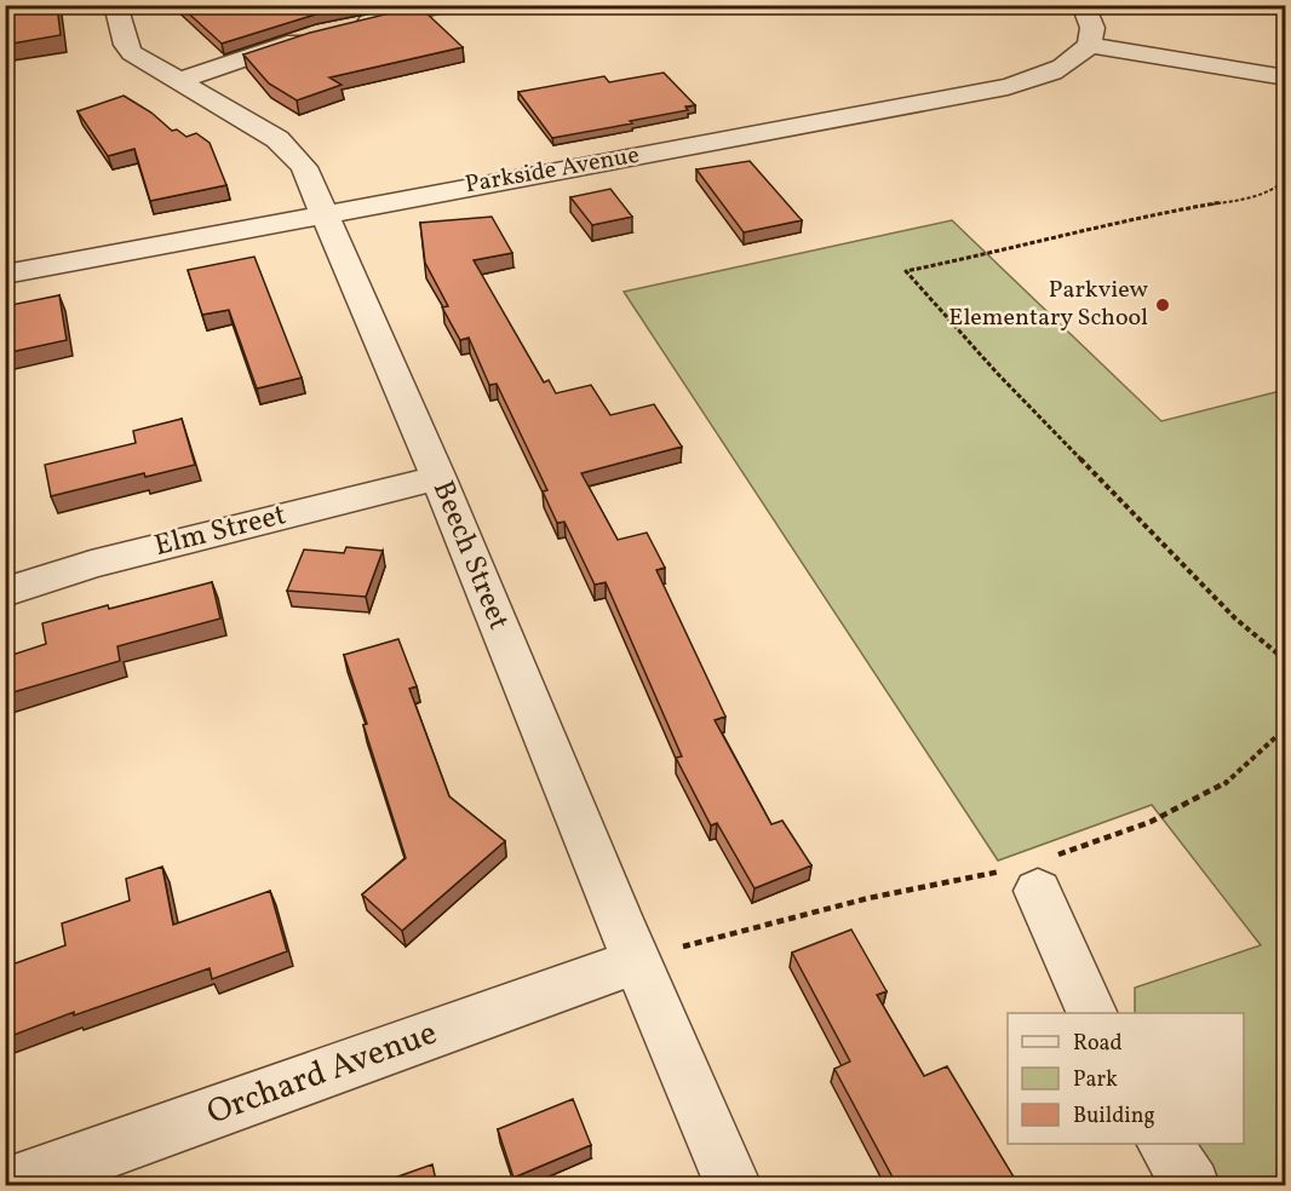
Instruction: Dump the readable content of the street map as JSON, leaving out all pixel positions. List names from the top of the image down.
{
  "streets": {
    "street": [
      "Parkside Avenue",
      "Elm Street",
      "Beech Street",
      "Orchard Avenue"
    ]
  },
  "crossings": [
    ["Parkside Avenue", "Beech Street"],
    ["Elm Street", "Beech Street"],
    ["Beech Street", "Orchard Avenue"]
  ],
  "places": ["Parkview Elementary School"],
  "legend": ["Road", "Park", "Building"]
}
